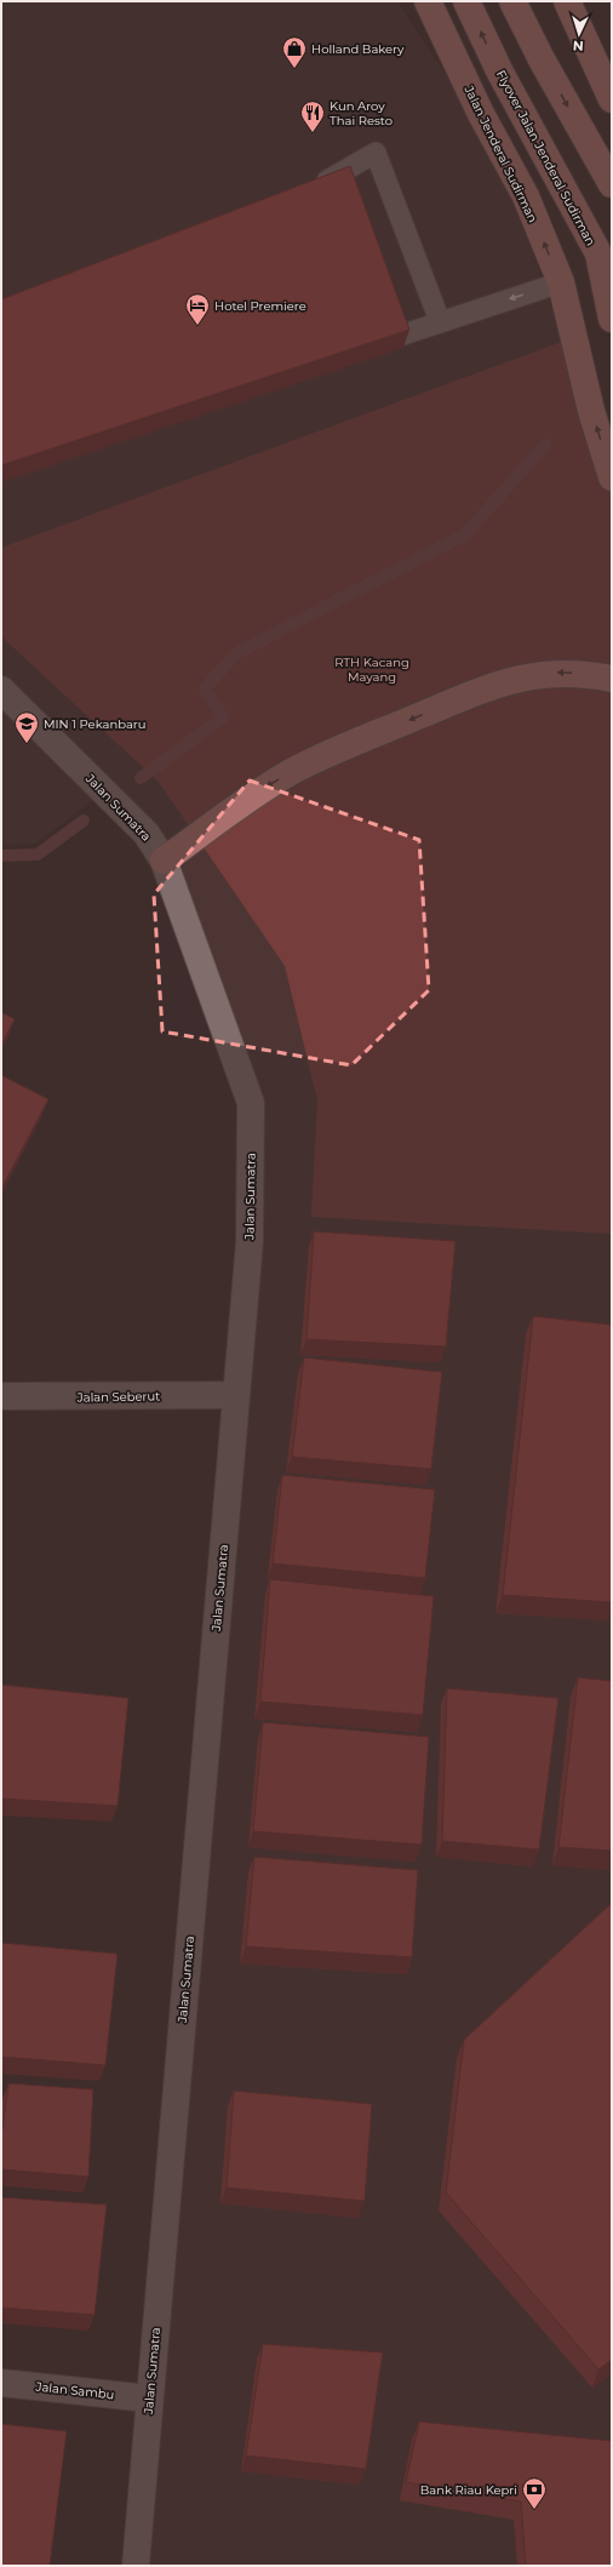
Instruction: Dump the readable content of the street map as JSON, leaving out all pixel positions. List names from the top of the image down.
{
  "streets": {
    "main road": ["Jalan Jenderal Sudirman", "Flyover Jalan Jenderal Sudirman"],
    "street": ["Jalan Sumatra", "Jalan Seberut", "Jalan Sambu"]
  },
  "crossings": [
    ["Jalan Sumatra", "Jalan Seberut"],
    ["Jalan Sumatra", "Jalan Sambu"]
  ],
  "parks": ["RTH Kacang Mayang"],
  "places": {
    "shop": ["Holland Bakery"],
    "restaurant": ["Kun Aroy Thai Resto"],
    "hotel": ["Hotel Premiere"],
    "school or university": ["MIN 1 Pekanbaru"],
    "bank": ["Bank Riau Kepri"]
  },
  "north": "bottom"
}
